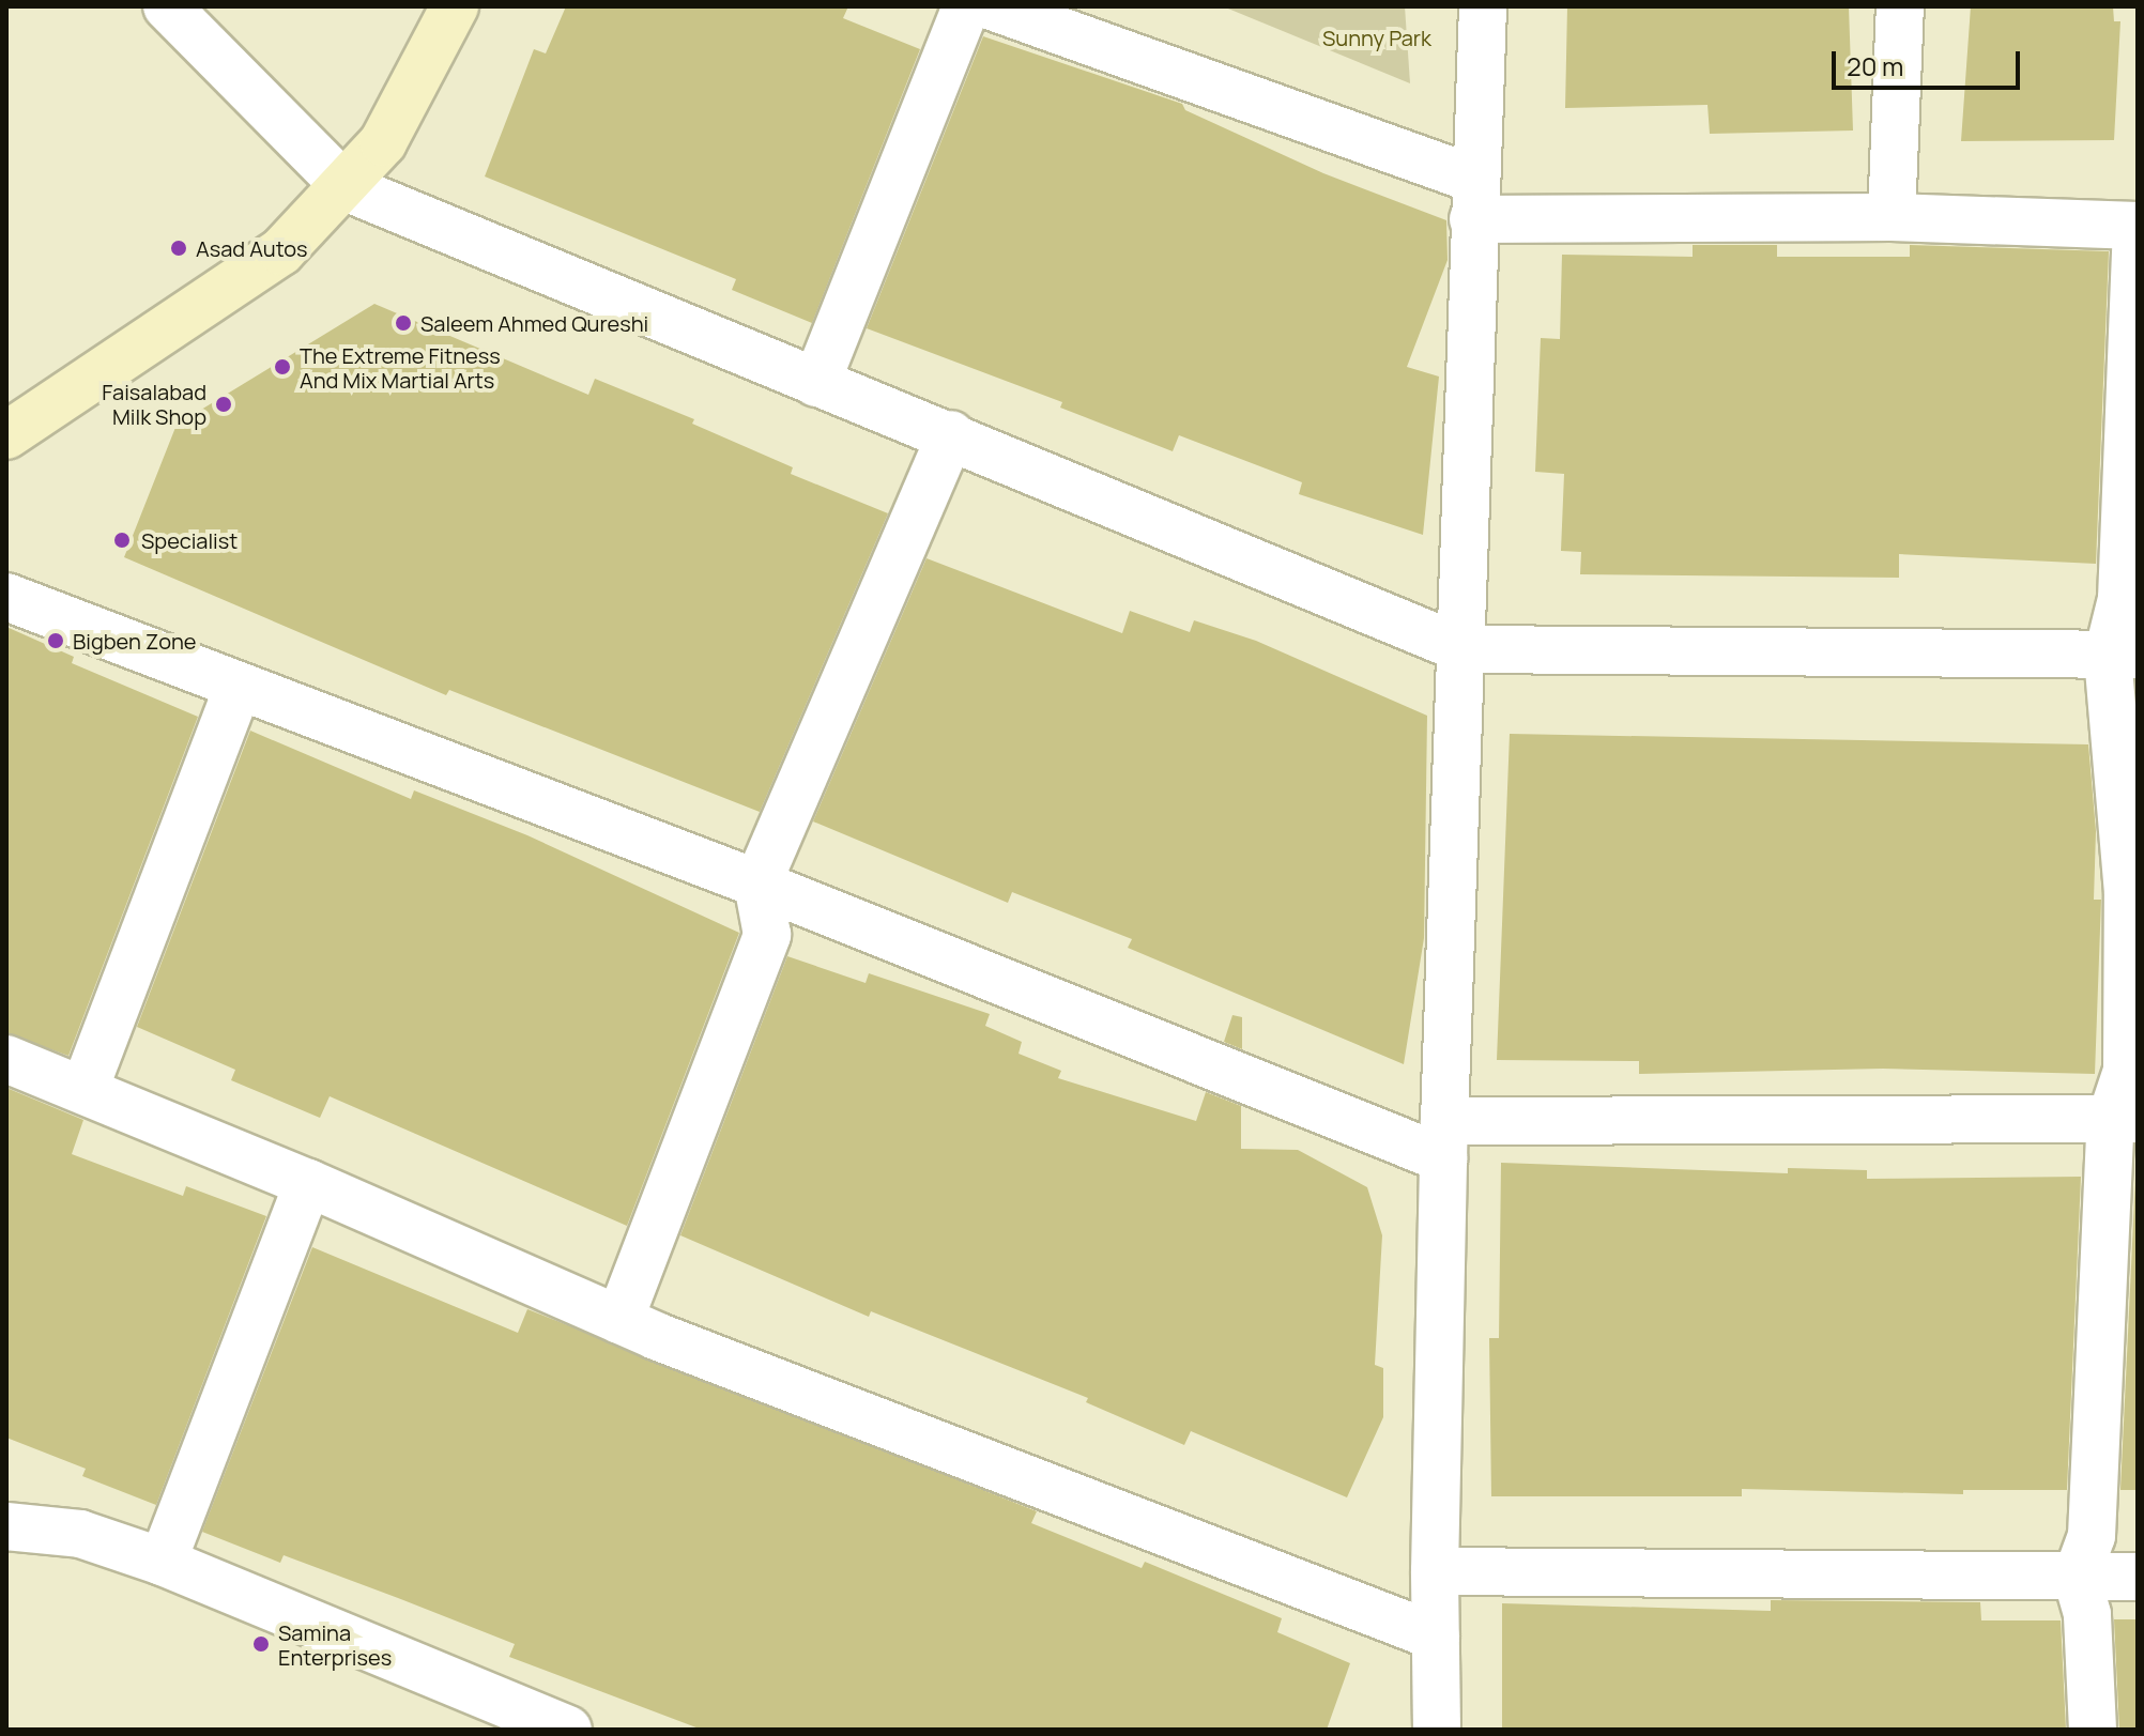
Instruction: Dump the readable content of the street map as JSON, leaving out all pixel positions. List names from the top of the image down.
{
  "parks": ["Sunny Park"],
  "places": [
    "Asad Autos",
    "Saleem Ahmed Qureshi",
    "The Extreme Fitness And Mix Martial Arts",
    "Faisalabad Milk Shop",
    "Specialist",
    "Bigben Zone",
    "Samina Enterprises"
  ],
  "scale_bar": "20 m"
}
